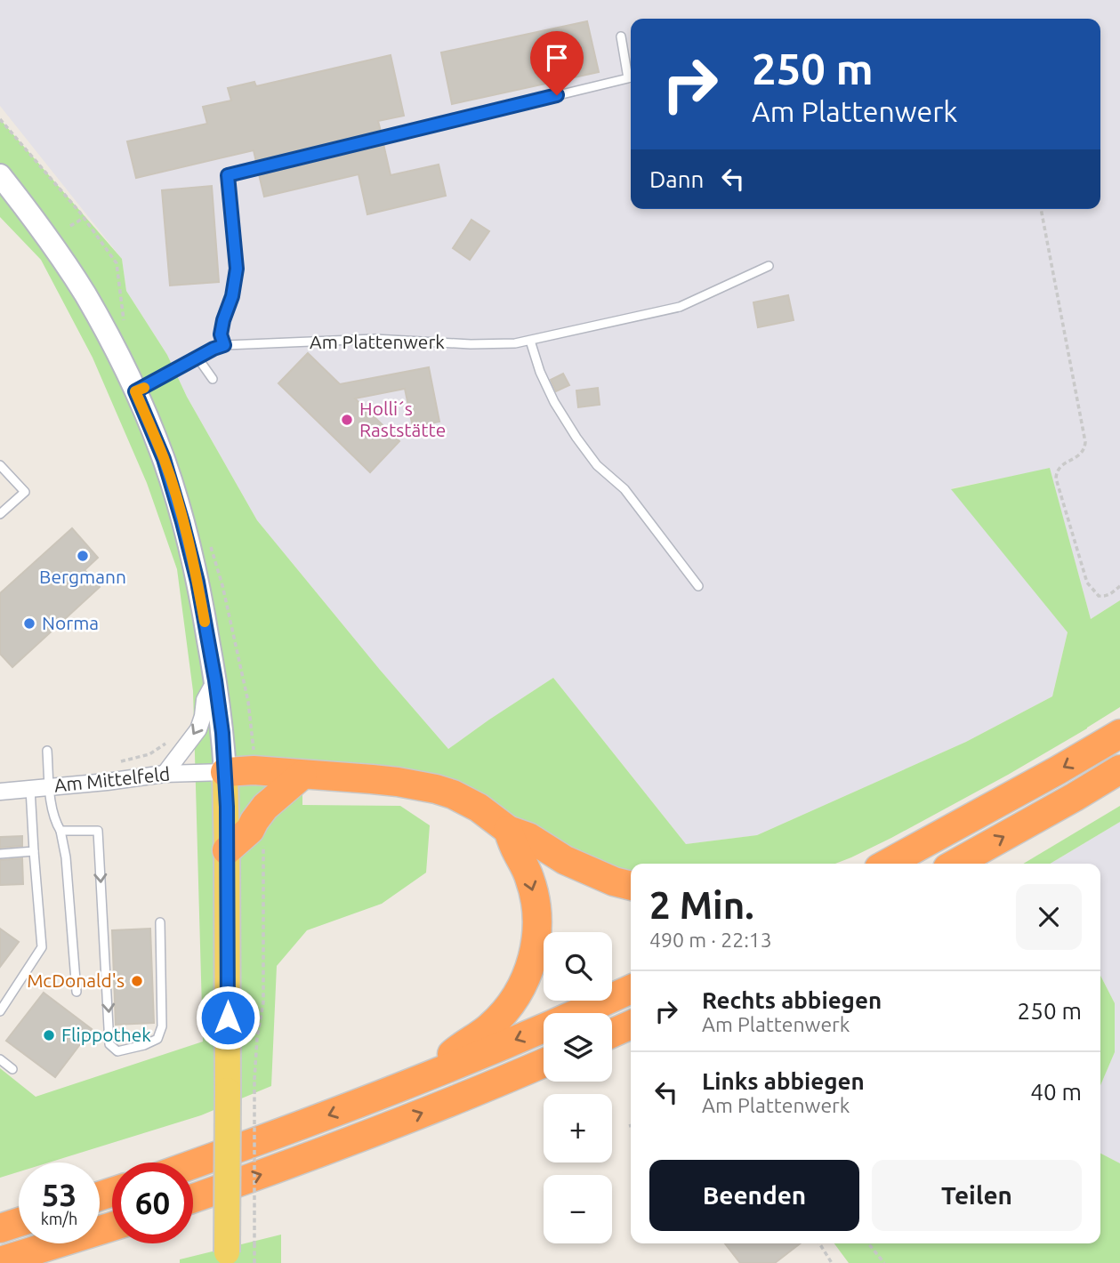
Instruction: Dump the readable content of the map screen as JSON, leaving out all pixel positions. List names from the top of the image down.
{
  "streets": {
    "street": ["Am Mittelfeld"],
    "lane": ["Am Plattenwerk"]
  },
  "places": [
    "Holli´s Raststätte",
    "Bergmann",
    "Norma",
    "McDonald's",
    "Flippothek"
  ],
  "page": {
    "turn": ["250 m", "Am Plattenwerk"],
    "then": "Dann",
    "heading": ["2 Min.", "490 m · 22:13"],
    "map_buttons": ["+", "−"],
    "list": [
      {
        "name": "Rechts abbiegen",
        "note": "Am Plattenwerk",
        "value": "250 m"
      },
      {
        "name": "Links abbiegen",
        "note": "Am Plattenwerk",
        "value": "40 m"
      }
    ],
    "buttons": ["Beenden", "Teilen"],
    "speed": "53 km/h",
    "limit": "60"
  }
}
